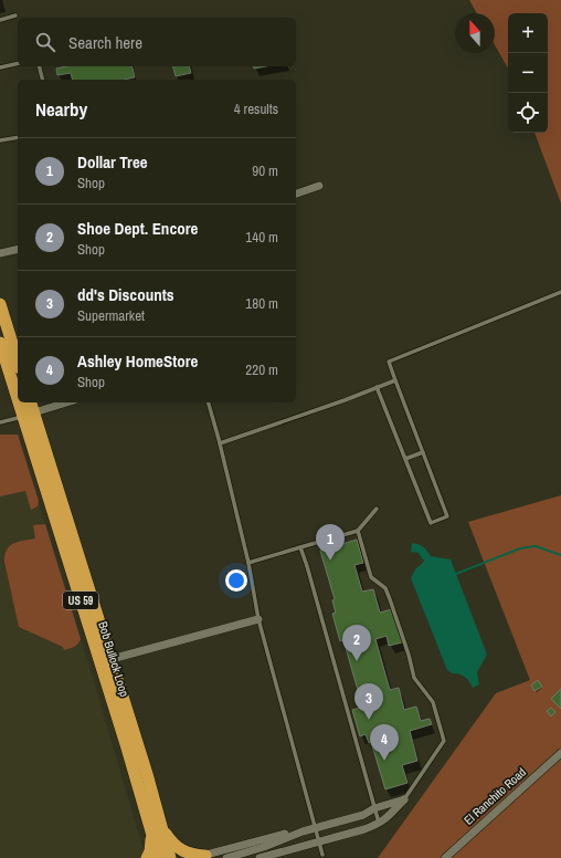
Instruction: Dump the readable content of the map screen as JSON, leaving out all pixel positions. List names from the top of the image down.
{
  "streets": {
    "highway": ["US 59", "Bob Bullock Loop"],
    "street": ["El Ranchito Road"]
  },
  "north": "top",
  "page": {
    "map_buttons": ["+", "−"],
    "search": "Search here",
    "heading": ["Nearby", "4 results"],
    "list": [
      {
        "mark": "1",
        "name": "Dollar Tree",
        "note": "Shop",
        "value": "90 m"
      },
      {
        "mark": "2",
        "name": "Shoe Dept. Encore",
        "note": "Shop",
        "value": "140 m"
      },
      {
        "mark": "3",
        "name": "dd's Discounts",
        "note": "Supermarket",
        "value": "180 m"
      },
      {
        "mark": "4",
        "name": "Ashley HomeStore",
        "note": "Shop",
        "value": "220 m"
      }
    ],
    "pins": [
      "1",
      "2",
      "3",
      "4"
    ]
  }
}
